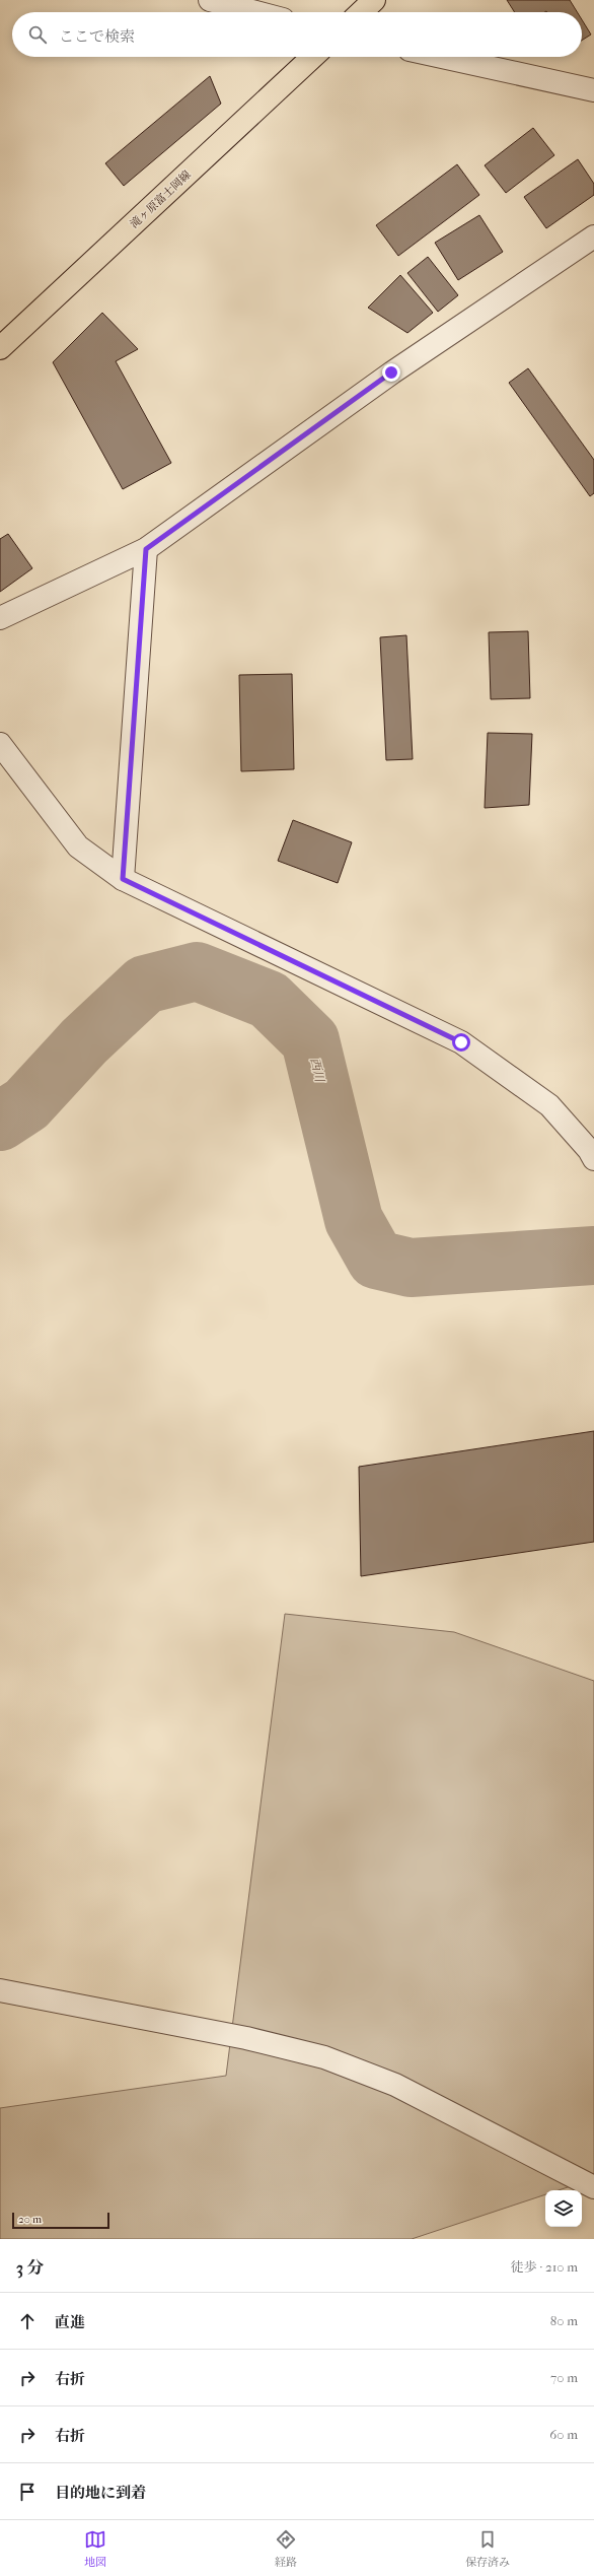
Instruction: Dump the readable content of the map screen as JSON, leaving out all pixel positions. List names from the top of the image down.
{
  "streets": {
    "main road": ["滝ヶ原富士岡線"]
  },
  "water": ["西川"],
  "scale_bar": "20 m",
  "page": {
    "search": "ここで検索",
    "scale": "20 m",
    "heading": ["3 分", "徒歩 · 210 m"],
    "list": [
      ["直進", "80 m"],
      ["右折", "70 m"],
      ["右折", "60 m"],
      "目的地に到着"
    ],
    "nav": ["地図", "経路", "保存済み"]
  }
}
